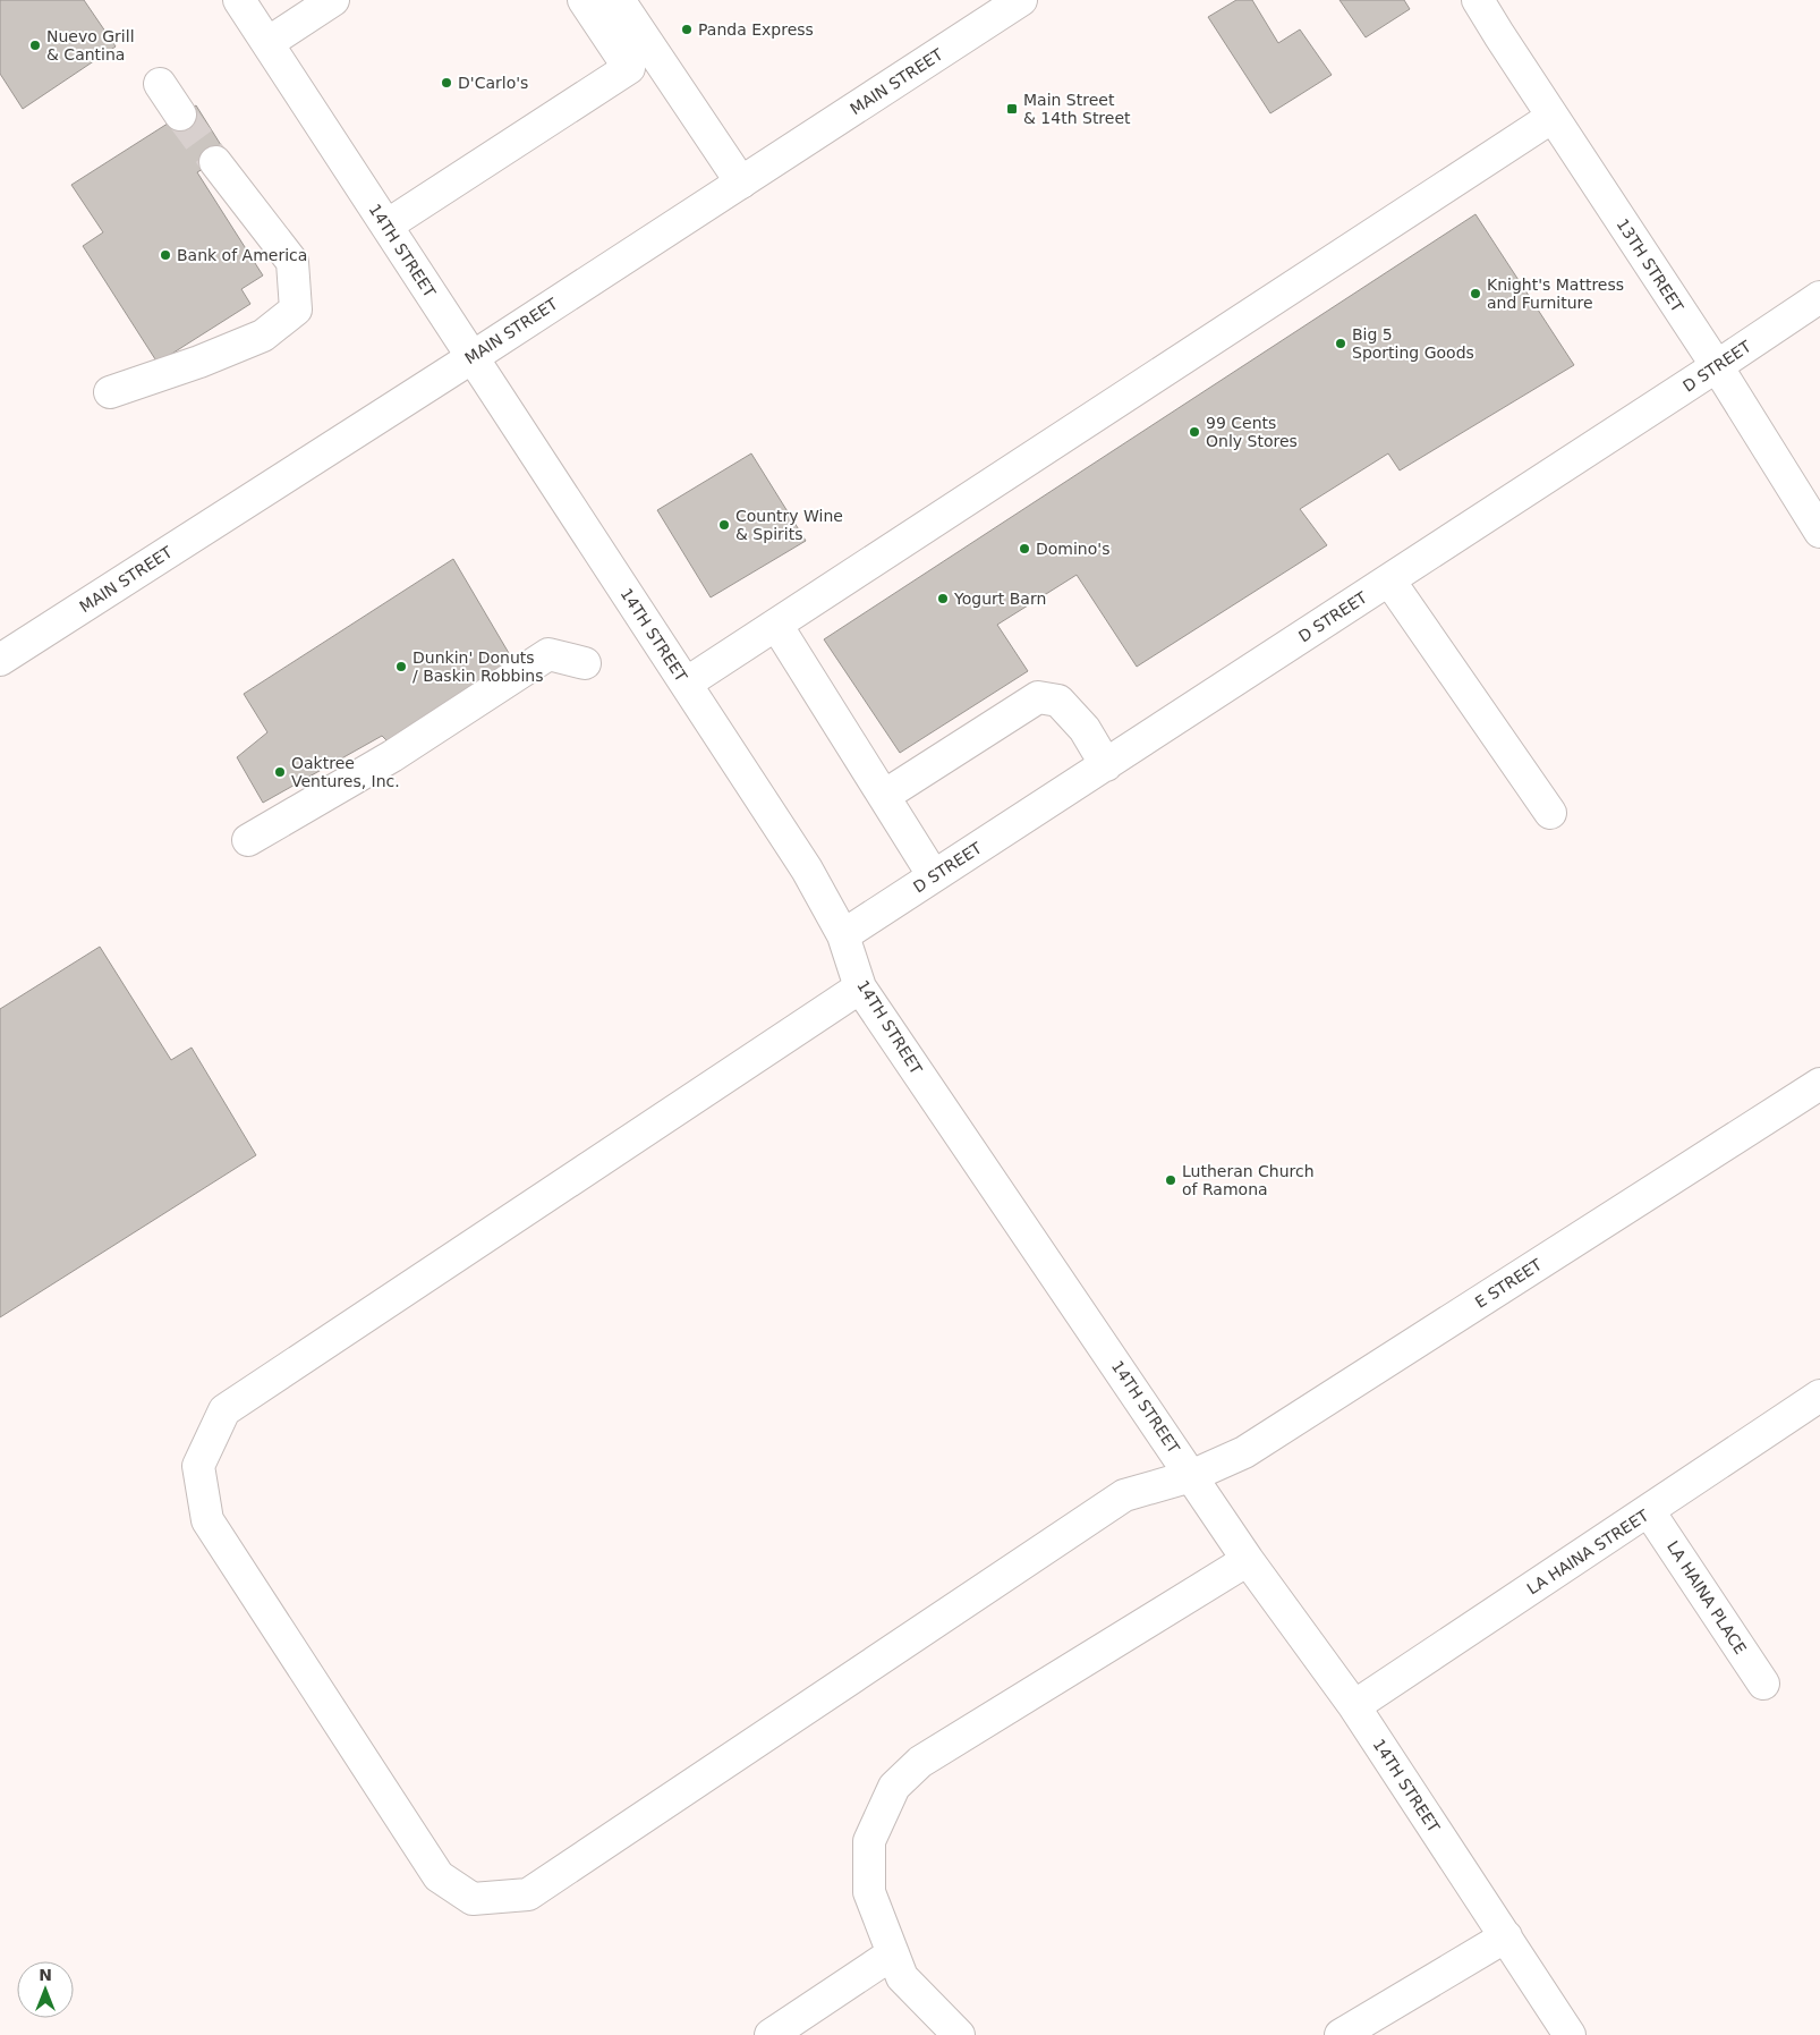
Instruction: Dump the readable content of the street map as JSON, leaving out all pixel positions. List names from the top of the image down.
{
  "streets": {
    "street": [
      "MAIN STREET",
      "14TH STREET",
      "13TH STREET",
      "D STREET",
      "E STREET",
      "LA HAINA STREET",
      "LA HAINA PLACE"
    ]
  },
  "crossings": [
    ["MAIN STREET", "14TH STREET"],
    ["14TH STREET", "D STREET"],
    ["14TH STREET", "E STREET"],
    ["14TH STREET", "LA HAINA STREET"],
    ["13TH STREET", "D STREET"],
    ["LA HAINA STREET", "LA HAINA PLACE"]
  ],
  "places": {
    "other": [
      "Panda Express",
      "Nuevo Grill & Cantina",
      "D'Carlo's",
      "Bank of America",
      "Knight's Mattress and Furniture",
      "Big 5 Sporting Goods",
      "99 Cents Only Stores",
      "Country Wine & Spirits",
      "Domino's",
      "Yogurt Barn",
      "Dunkin' Donuts / Baskin Robbins",
      "Oaktree Ventures, Inc.",
      "Lutheran Church of Ramona"
    ],
    "transit": ["Main Street & 14th Street"]
  },
  "north": "top"
}
